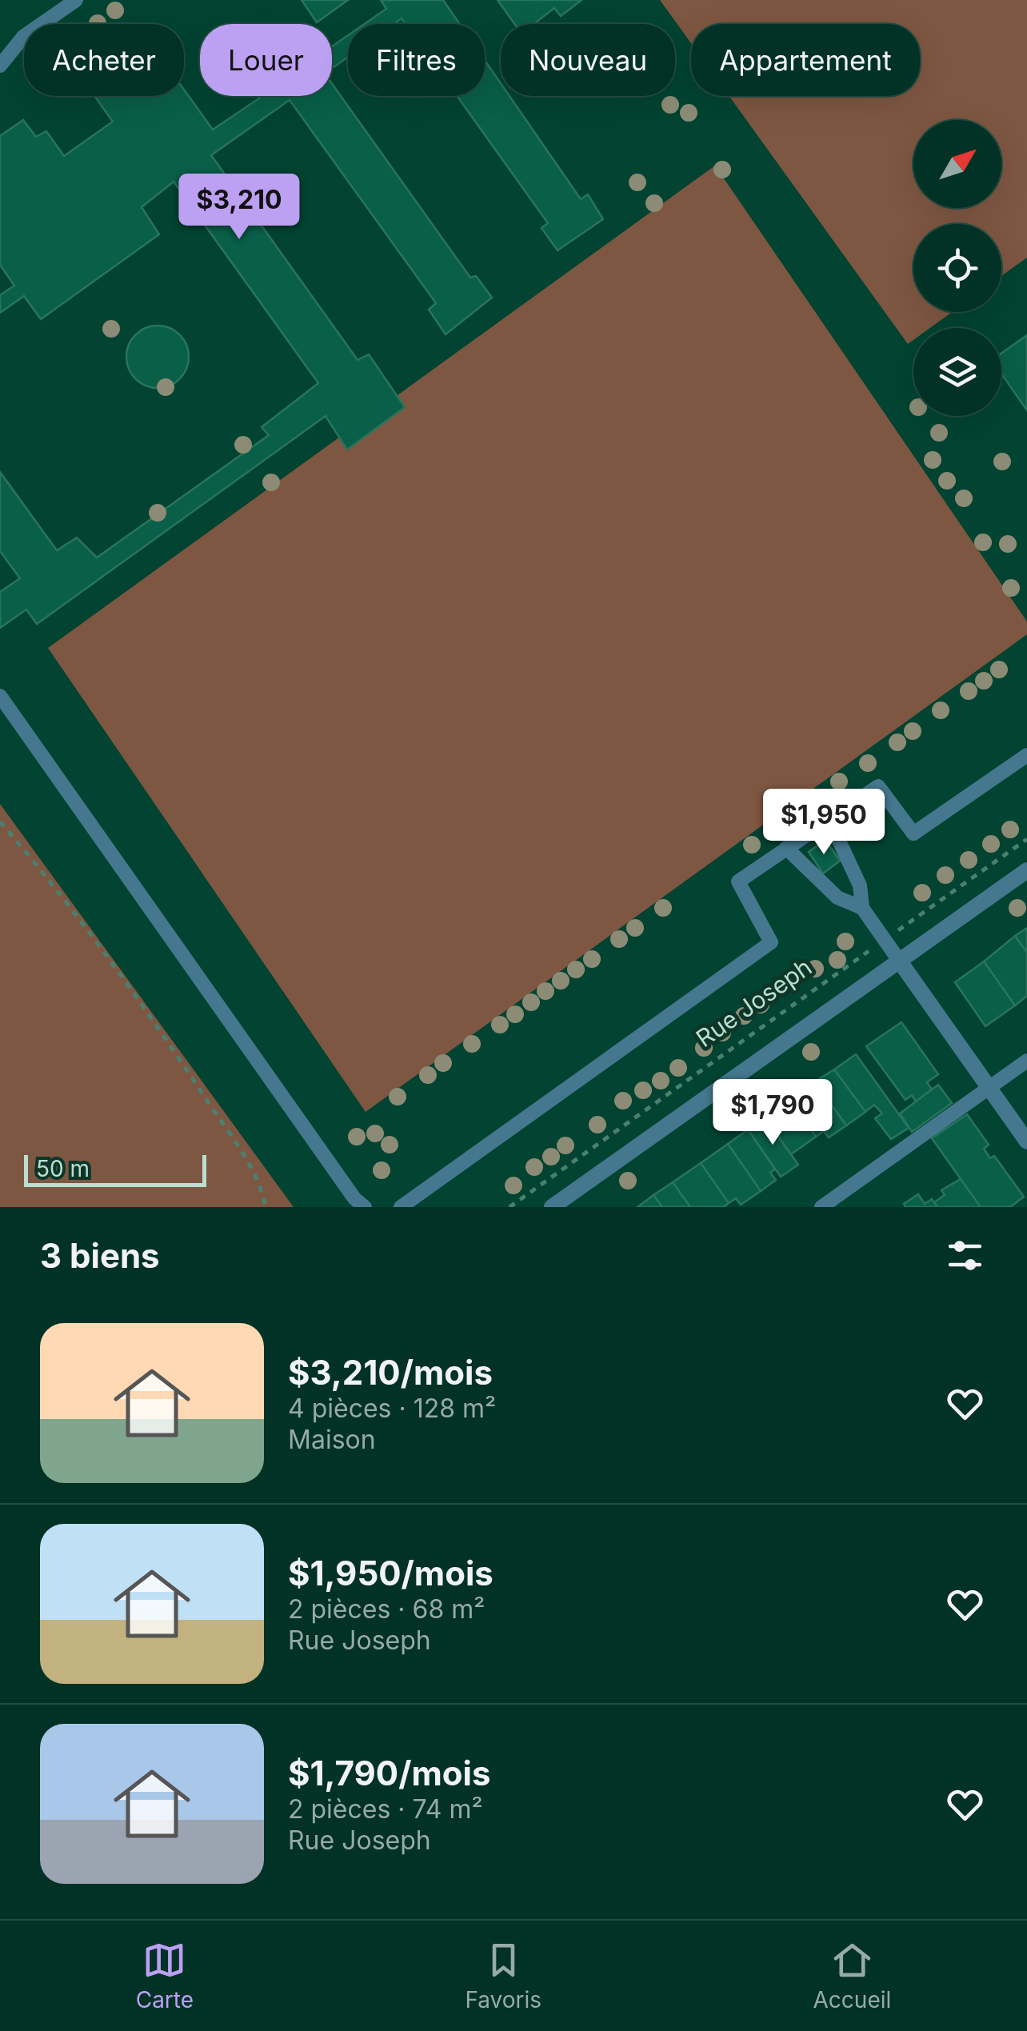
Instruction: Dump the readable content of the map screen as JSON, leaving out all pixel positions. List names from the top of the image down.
{
  "streets": {
    "street": ["Rue Joseph"]
  },
  "scale_bar": "50 m",
  "north": "top right",
  "page": {
    "chip": [
      "Acheter",
      "Louer",
      "Filtres",
      "Nouveau",
      "Appartement"
    ],
    "price": ["$3,210", "$1,950", "$1,790"],
    "scale": "50 m",
    "heading": "3 biens",
    "list": [
      {
        "name": "$3,210/mois",
        "note": "4 pièces · 128 m² · Maison"
      },
      {
        "name": "$1,950/mois",
        "note": "2 pièces · 68 m² · Rue Joseph"
      },
      {
        "name": "$1,790/mois",
        "note": "2 pièces · 74 m² · Rue Joseph"
      }
    ],
    "tabs": ["Carte", "Favoris", "Accueil"]
  }
}
